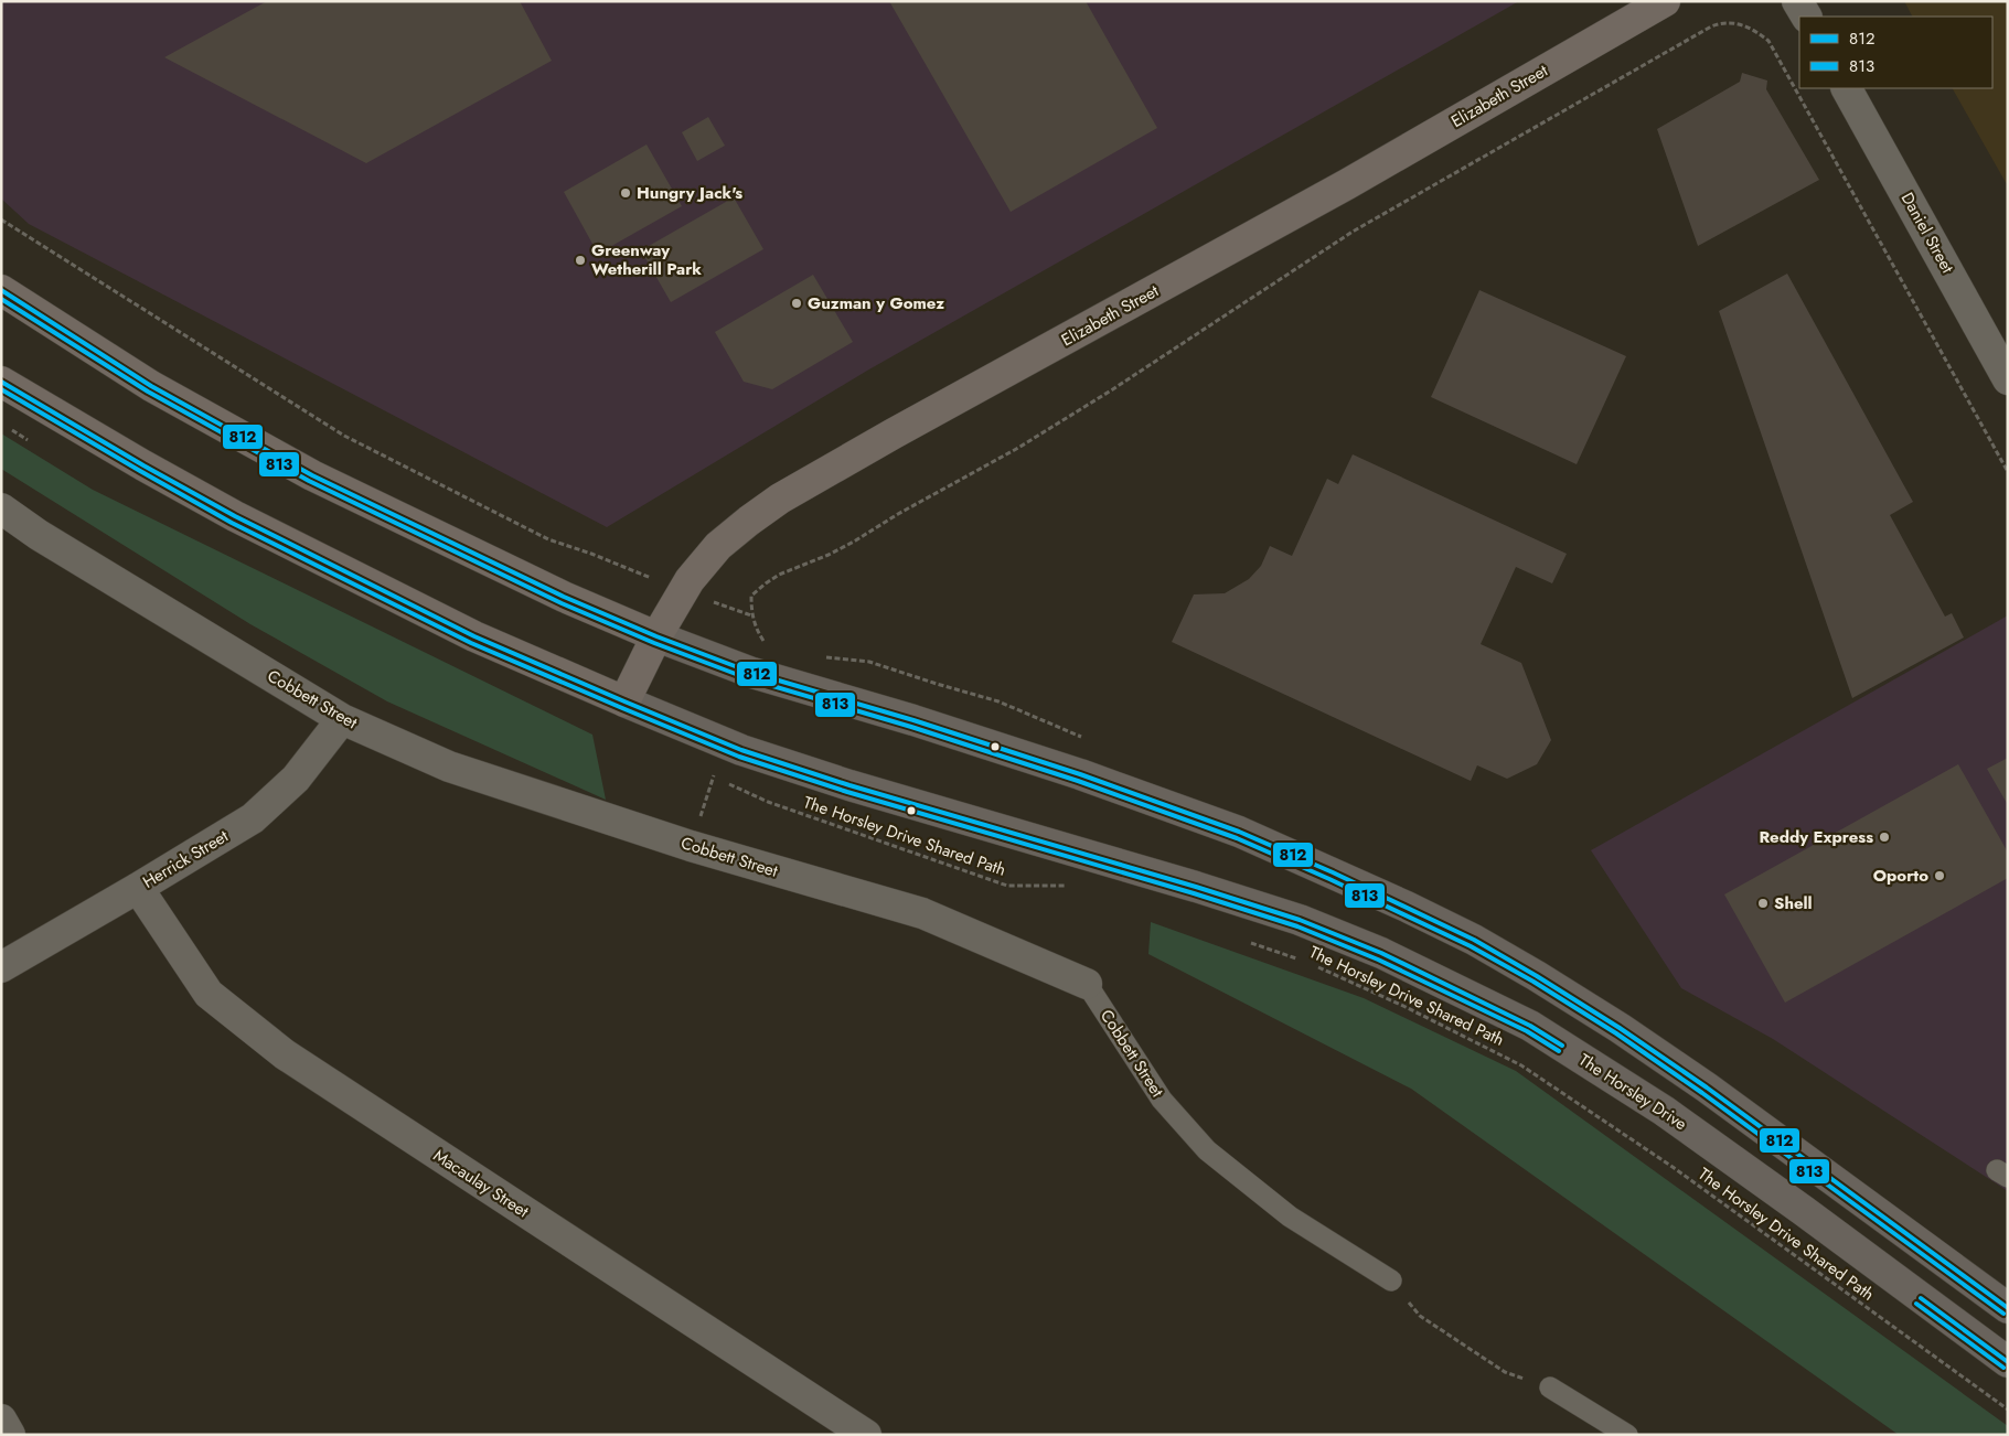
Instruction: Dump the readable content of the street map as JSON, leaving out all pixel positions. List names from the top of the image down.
{
  "streets": {
    "main road": ["Elizabeth Street", "The Horsley Drive"],
    "street": [
      "Daniel Street",
      "Cobbett Street",
      "Herrick Street",
      "Macaulay Street"
    ],
    "path": ["The Horsley Drive Shared Path"]
  },
  "crossings": [
    ["Elizabeth Street", "The Horsley Drive"],
    ["Cobbett Street", "Herrick Street"],
    ["Herrick Street", "Macaulay Street"]
  ],
  "places": [
    "Hungry Jack's",
    "Greenway Wetherill Park",
    "Guzman y Gomez",
    "Reddy Express",
    "Oporto",
    "Shell"
  ],
  "lines": ["transit line 812", "transit line 813"],
  "legend": ["812", "813"]
}
